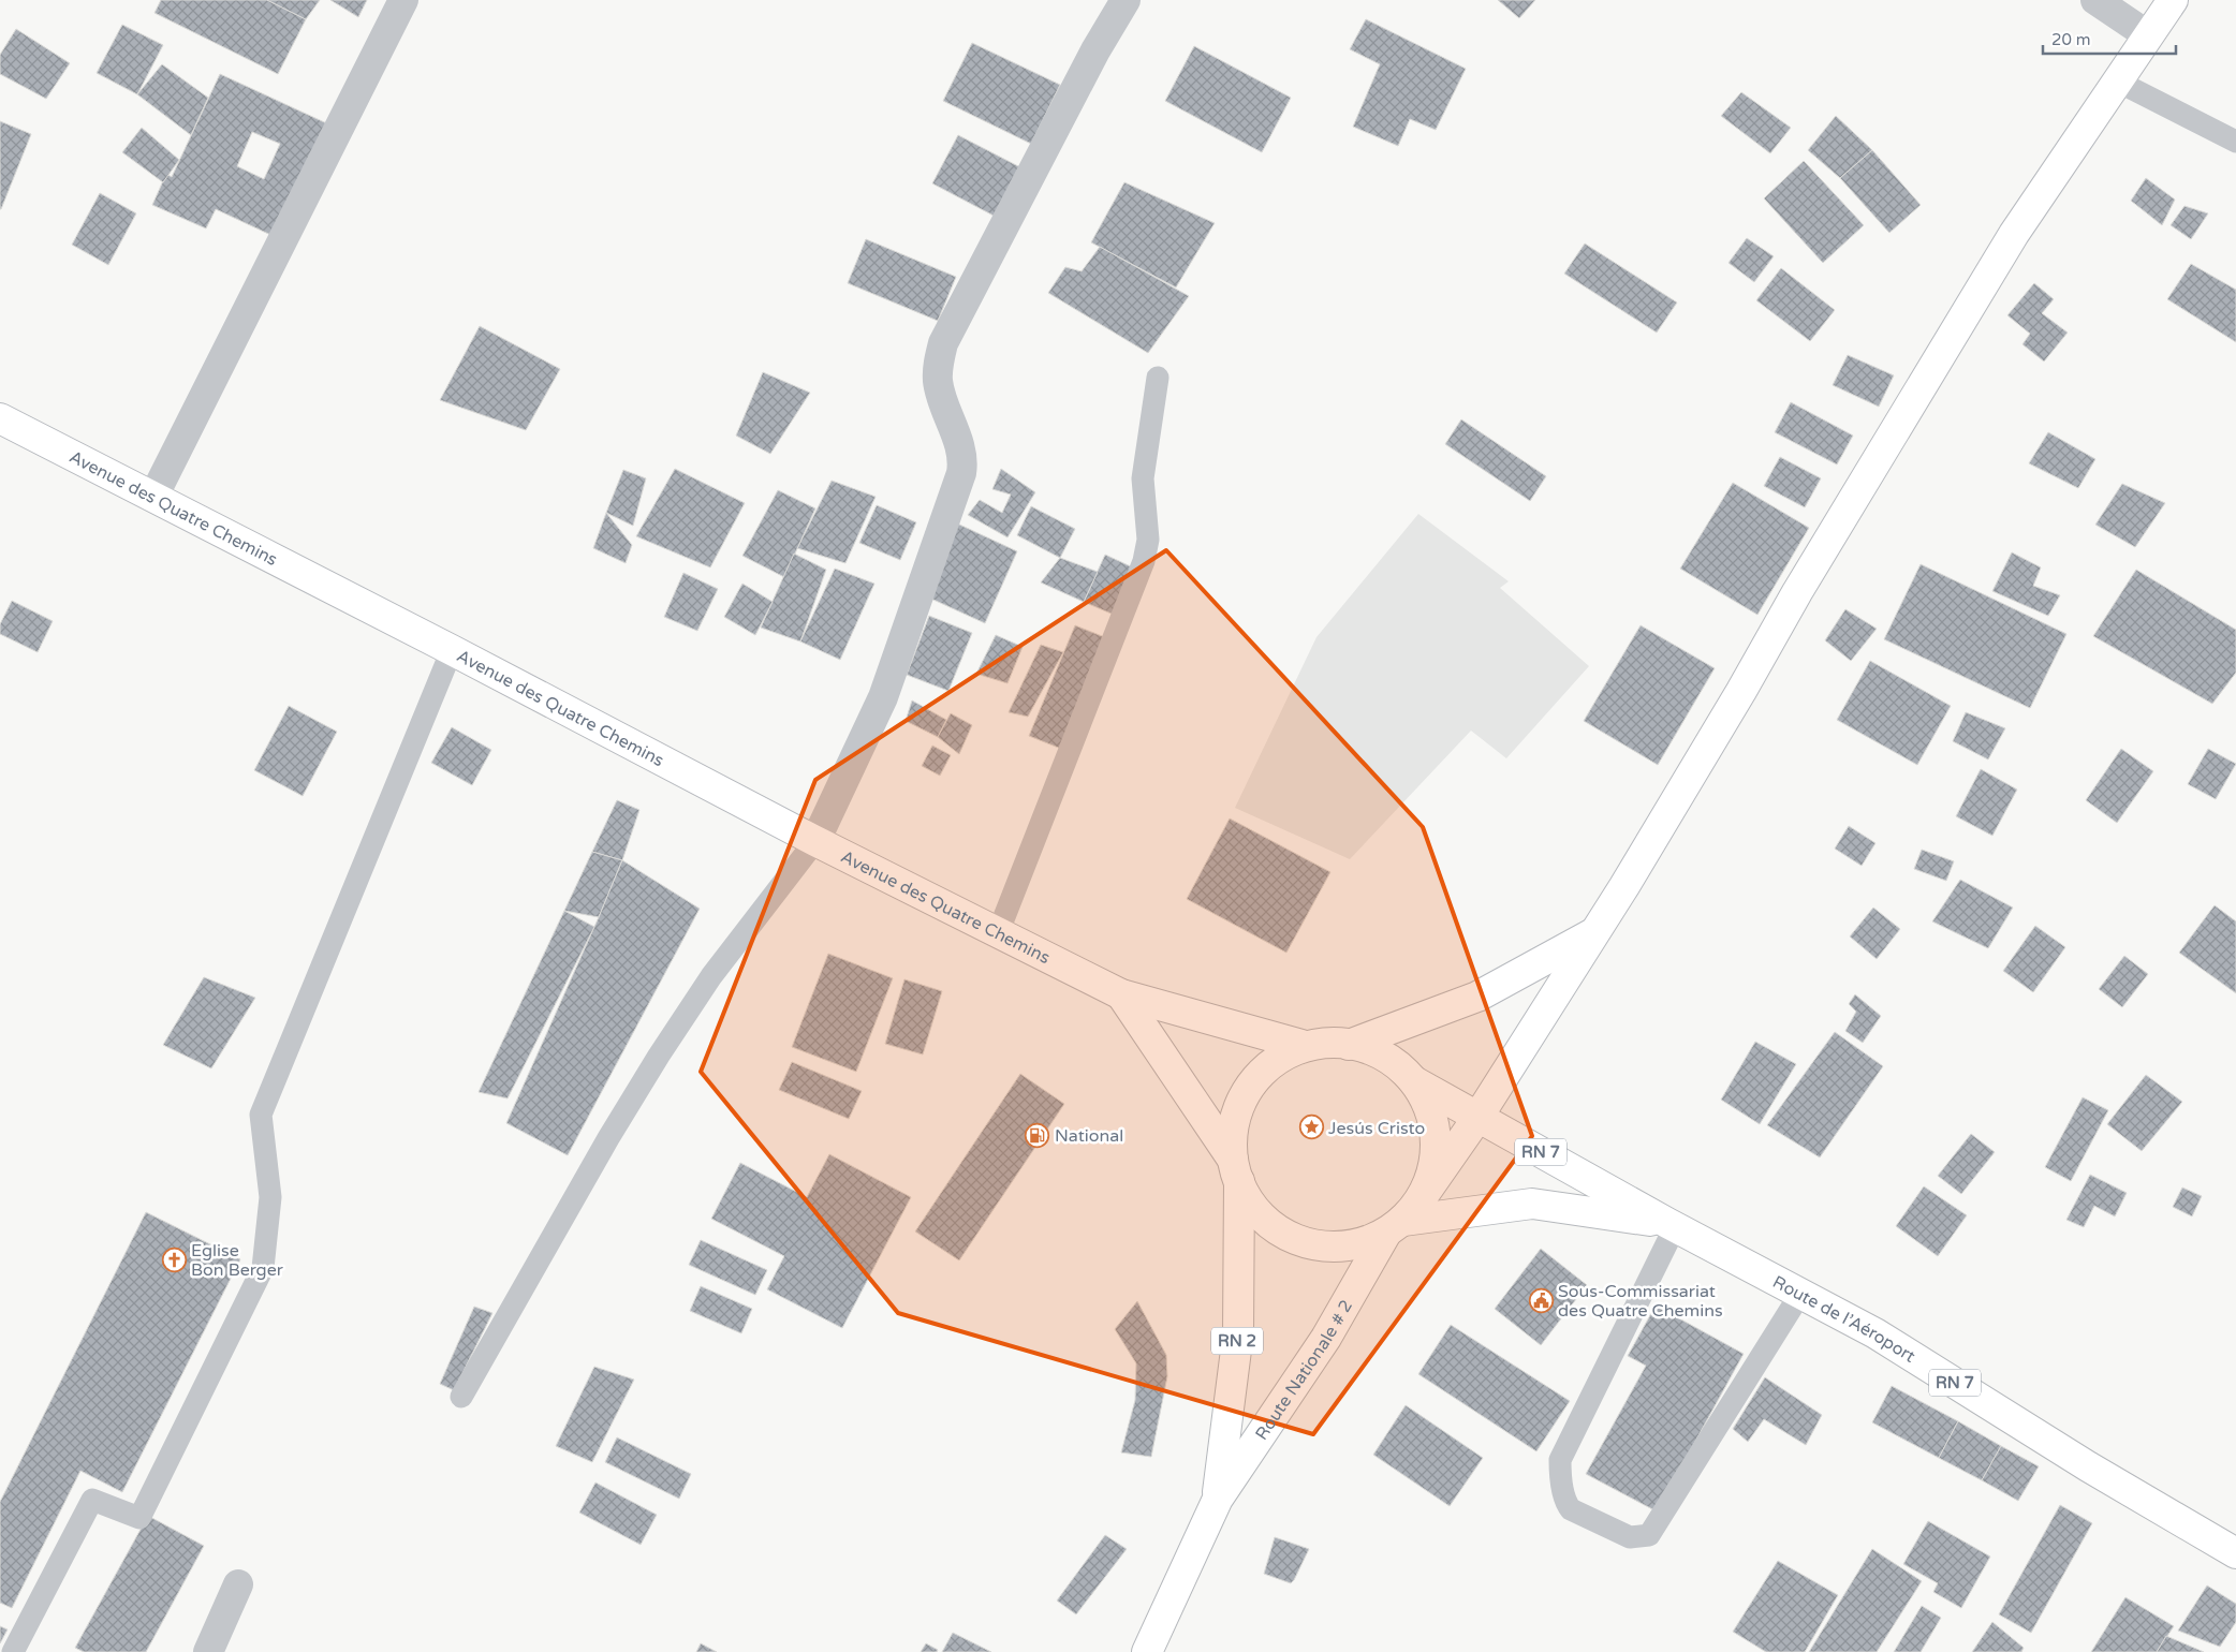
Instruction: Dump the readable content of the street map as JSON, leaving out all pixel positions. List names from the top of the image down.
{
  "streets": {
    "main road": [
      "Avenue des Quatre Chemins",
      "RN 7",
      "Route de l’Aéroport",
      "RN 2",
      "Route Nationale # 2"
    ]
  },
  "crossings": [
    ["Avenue des Quatre Chemins", "Route de l’Aéroport"],
    ["Avenue des Quatre Chemins", "Route Nationale # 2"],
    ["Route de l’Aéroport", "Route Nationale # 2"]
  ],
  "places": {
    "place": ["Jesús Cristo"],
    "fuel station": ["National"],
    "church": ["Eglise Bon Berger"],
    "public building": ["Sous-Commissariat des Quatre Chemins"]
  },
  "scale_bar": "20 m"
}
